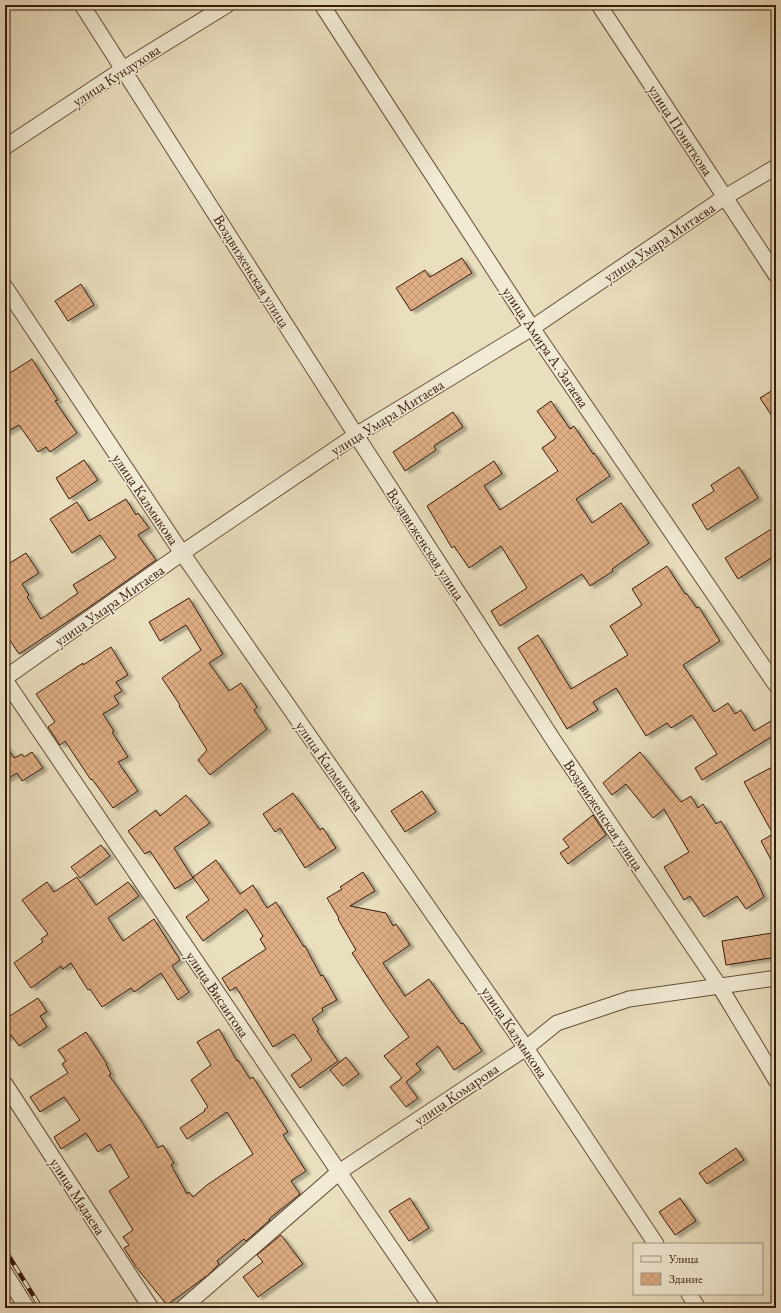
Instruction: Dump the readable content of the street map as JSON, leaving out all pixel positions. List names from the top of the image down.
{
  "streets": {
    "street": [
      "улица Кундухова",
      "улица Поняткова",
      "улица Умара Митаева",
      "Воздвиженская улица",
      "улица Амира А. Загаева",
      "улица Калмыкова",
      "улица Висаитова",
      "улица Комарова",
      "улица Мадаева"
    ]
  },
  "crossings": [
    ["улица Кундухова", "Воздвиженская улица"],
    ["улица Поняткова", "улица Умара Митаева"],
    ["улица Умара Митаева", "Воздвиженская улица"],
    ["улица Умара Митаева", "улица Амира А. Загаева"],
    ["улица Умара Митаева", "улица Калмыкова"],
    ["улица Умара Митаева", "улица Висаитова"],
    ["Воздвиженская улица", "улица Комарова"],
    ["улица Калмыкова", "улица Комарова"],
    ["улица Висаитова", "улица Комарова"]
  ],
  "legend": ["Улица", "Здание"]
}
